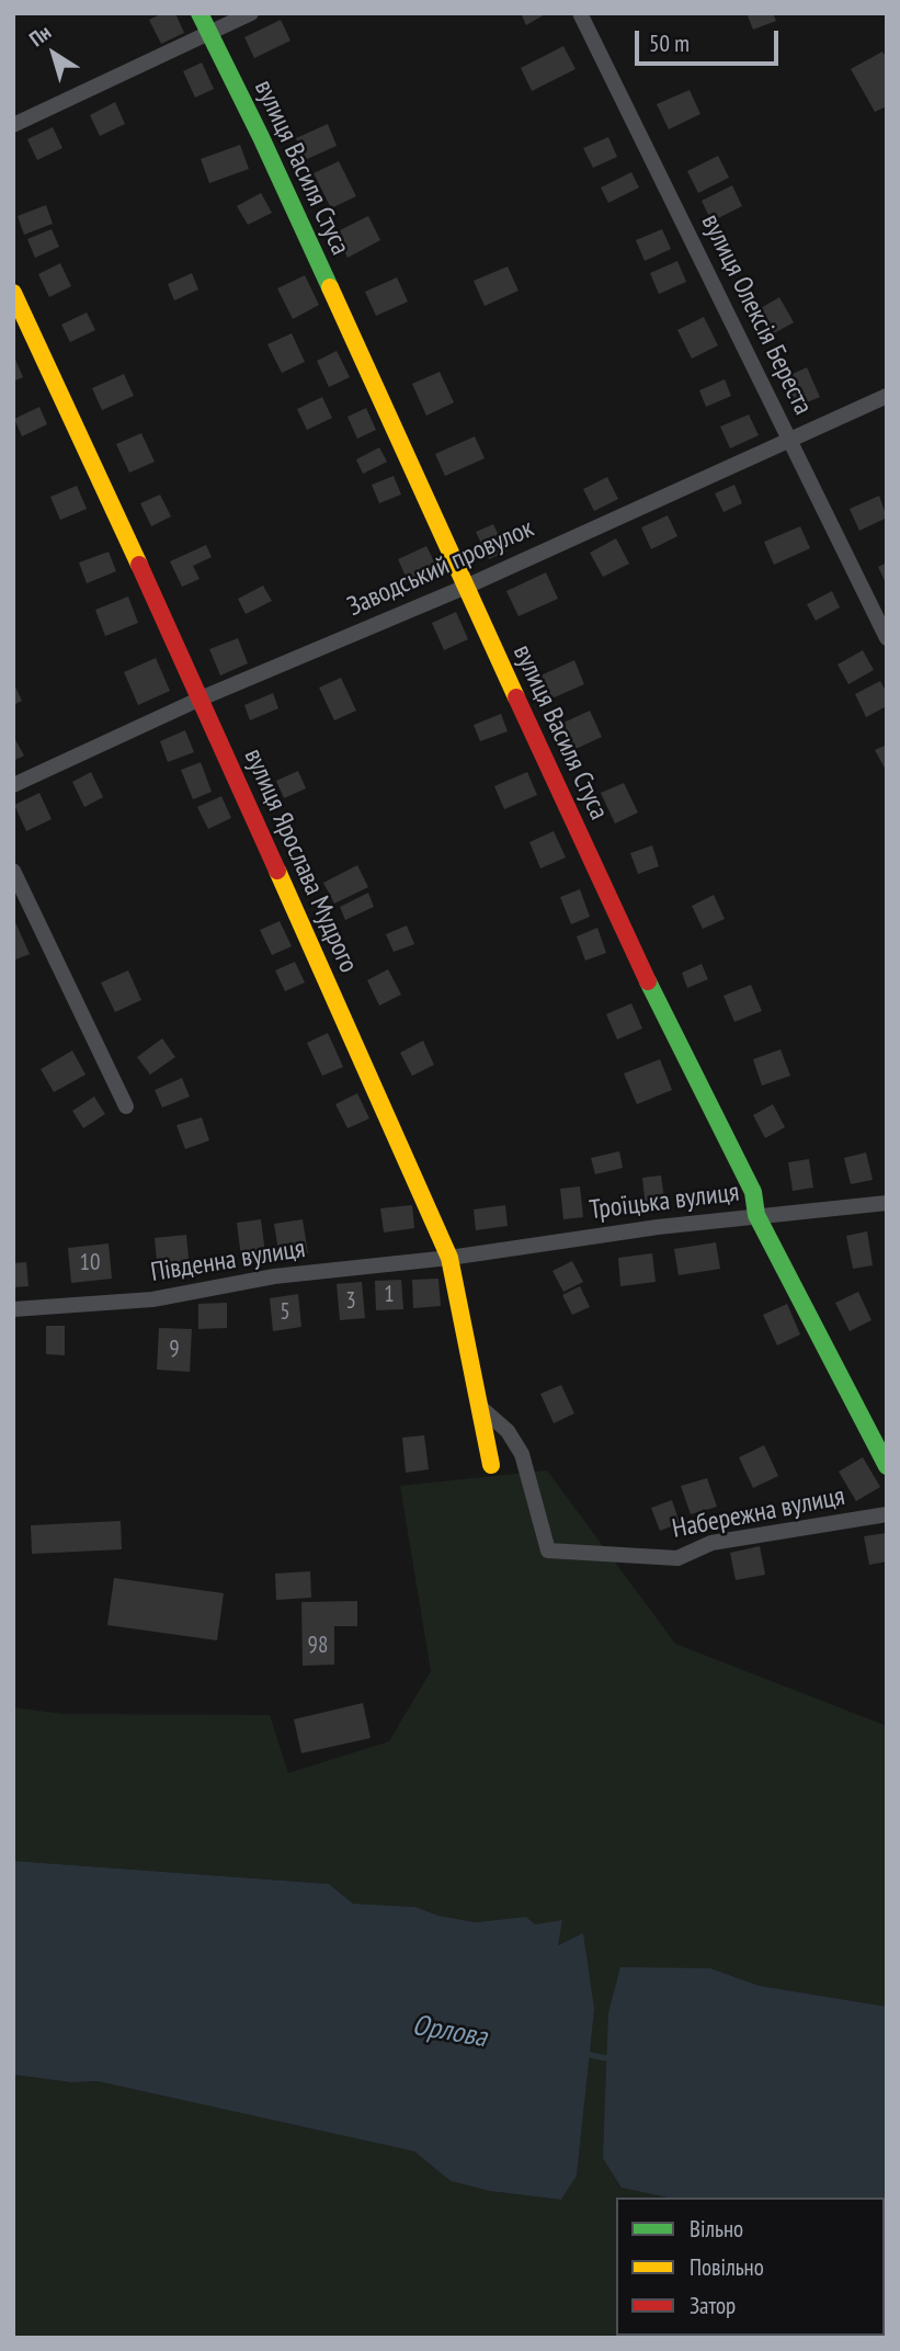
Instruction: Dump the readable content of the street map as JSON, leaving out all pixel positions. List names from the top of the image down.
{
  "streets": {
    "street": [
      "вулиця Василя Стуса",
      "вулиця Олексія Береста",
      "Заводський провулок",
      "вулиця Ярослава Мудрого",
      "Троїцька вулиця",
      "Південна вулиця",
      "Набережна вулиця"
    ]
  },
  "crossings": [
    ["вулиця Василя Стуса", "Заводський провулок"],
    ["вулиця Василя Стуса", "Троїцька вулиця"],
    ["вулиця Олексія Береста", "Заводський провулок"],
    ["Заводський провулок", "вулиця Ярослава Мудрого"],
    ["вулиця Ярослава Мудрого", "Троїцька вулиця"],
    ["вулиця Ярослава Мудрого", "Південна вулиця"],
    ["вулиця Ярослава Мудрого", "Набережна вулиця"],
    ["Троїцька вулиця", "Південна вулиця"]
  ],
  "water": ["Орлова"],
  "house_numbers": [
    "10",
    "1",
    "3",
    "5",
    "9",
    "98"
  ],
  "legend": ["Вільно", "Повільно", "Затор"],
  "scale_bar": "50 m",
  "north": "top left"
}
